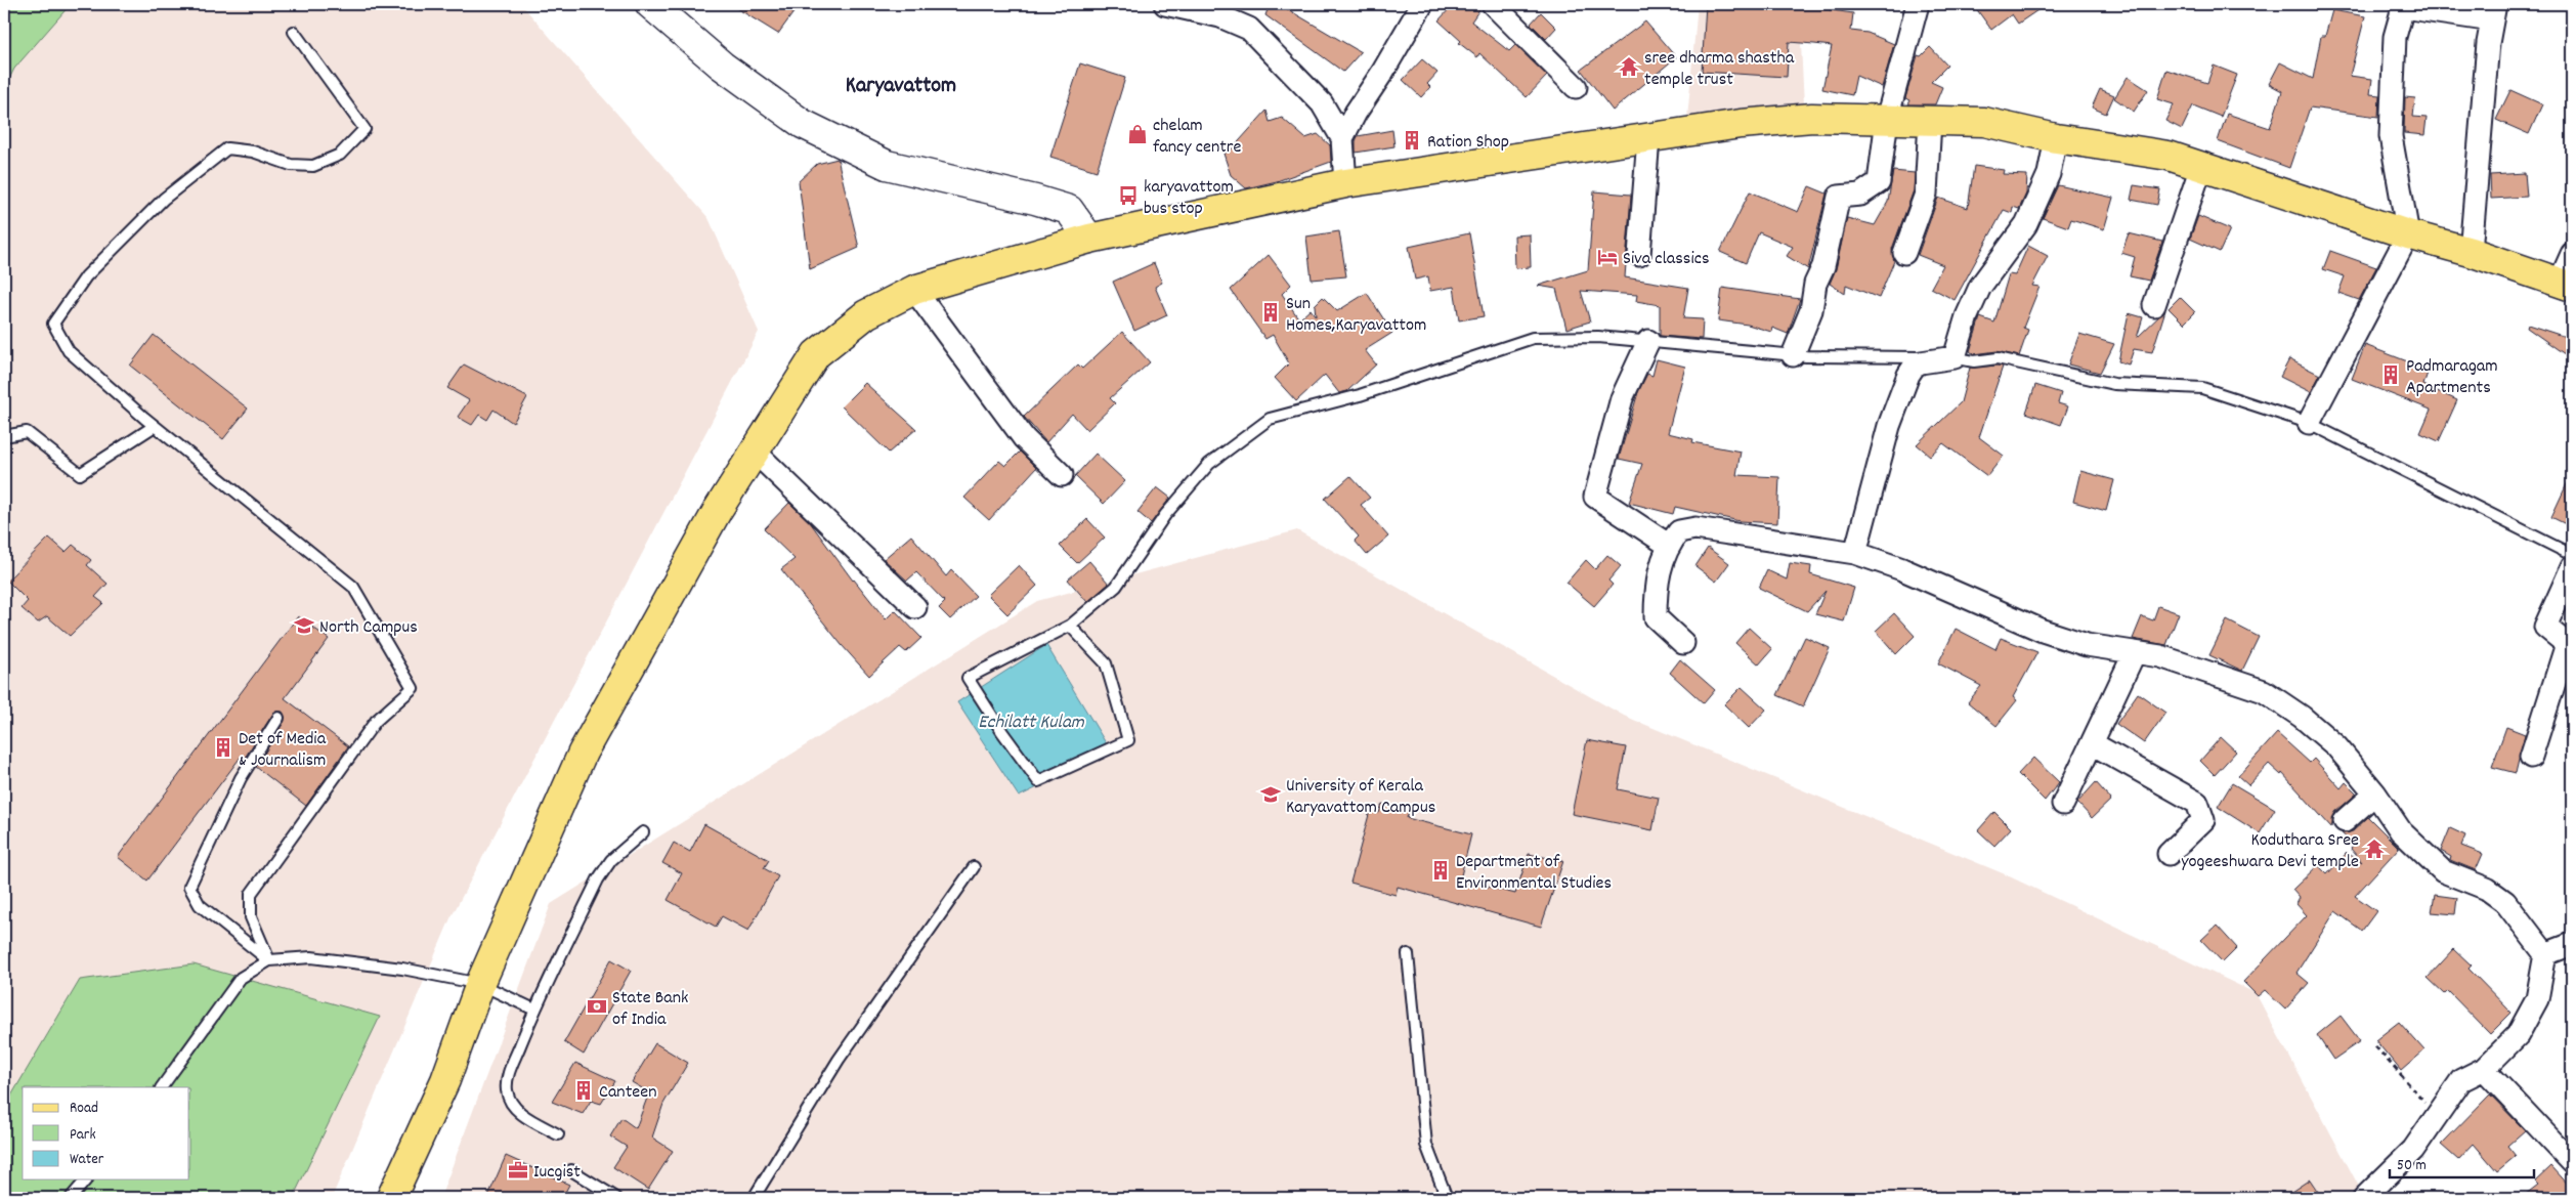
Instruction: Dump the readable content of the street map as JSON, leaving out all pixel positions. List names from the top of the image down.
{
  "districts": ["Karyavattom"],
  "water": ["Echilatt Kulam"],
  "places": {
    "temple": ["sree dharma shastha temple trust", "Koduthara Sree yogeeshwara Devi temple"],
    "shop": ["chelam fancy centre"],
    "building": [
      "Ration Shop",
      "Sun Homes,Karyavattom",
      "Padmaragam Apartments",
      "Det of Media & Journalism",
      "Department of Environmental Studies",
      "Canteen"
    ],
    "bus stop": ["karyavattom bus stop"],
    "hotel": ["Siva classics"],
    "school or university": ["North Campus", "University of Kerala Karyavattom Campus"],
    "bank": ["State Bank of India"],
    "office": ["Iucgist"]
  },
  "legend": ["Road", "Park", "Water"],
  "scale_bar": "50 m"
}
